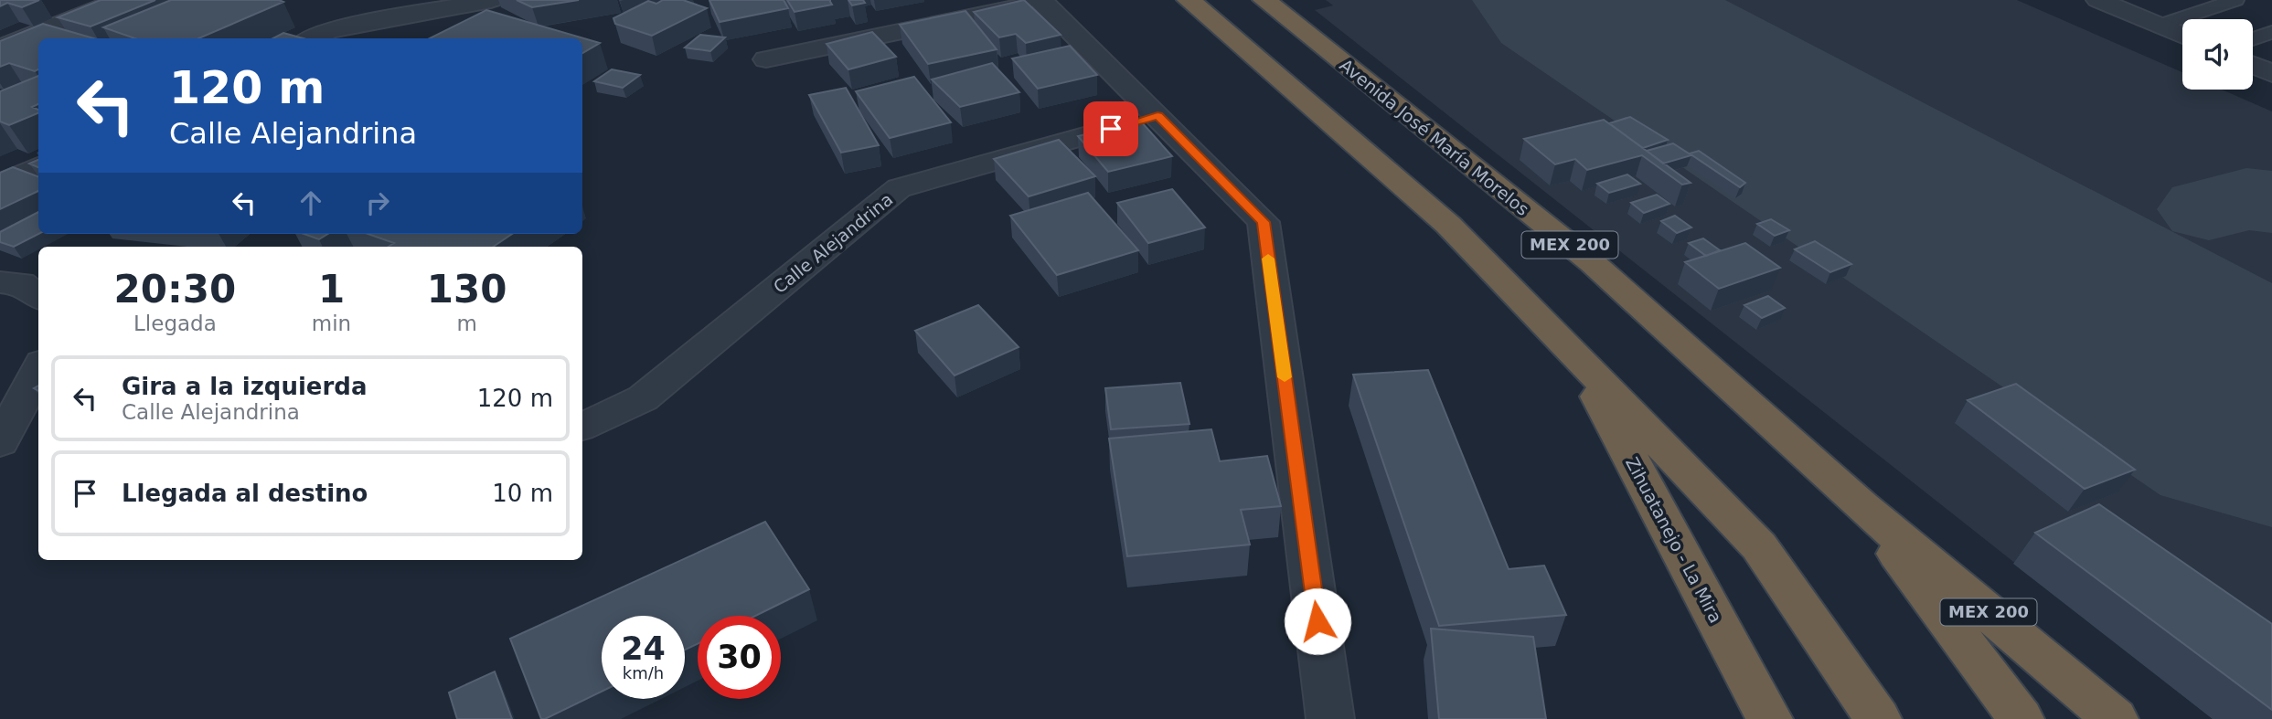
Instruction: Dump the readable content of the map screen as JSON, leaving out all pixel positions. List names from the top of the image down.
{
  "streets": {
    "highway": ["Avenida José María Morelos", "MEX 200", "Zihuatanejo - La Mira"],
    "street": ["Calle Alejandrina"]
  },
  "crossings": [
    ["Avenida José María Morelos", "MEX 200"]
  ],
  "page": {
    "turn": ["120 m", "Calle Alejandrina"],
    "eta": [
      "20:30",
      "Llegada",
      "1",
      "min",
      "130",
      "m"
    ],
    "list": [
      {
        "name": "Gira a la izquierda",
        "note": "Calle Alejandrina",
        "value": "120 m"
      },
      {
        "name": "Llegada al destino",
        "value": "10 m"
      }
    ],
    "speed": "24 km/h",
    "limit": "30"
  }
}
